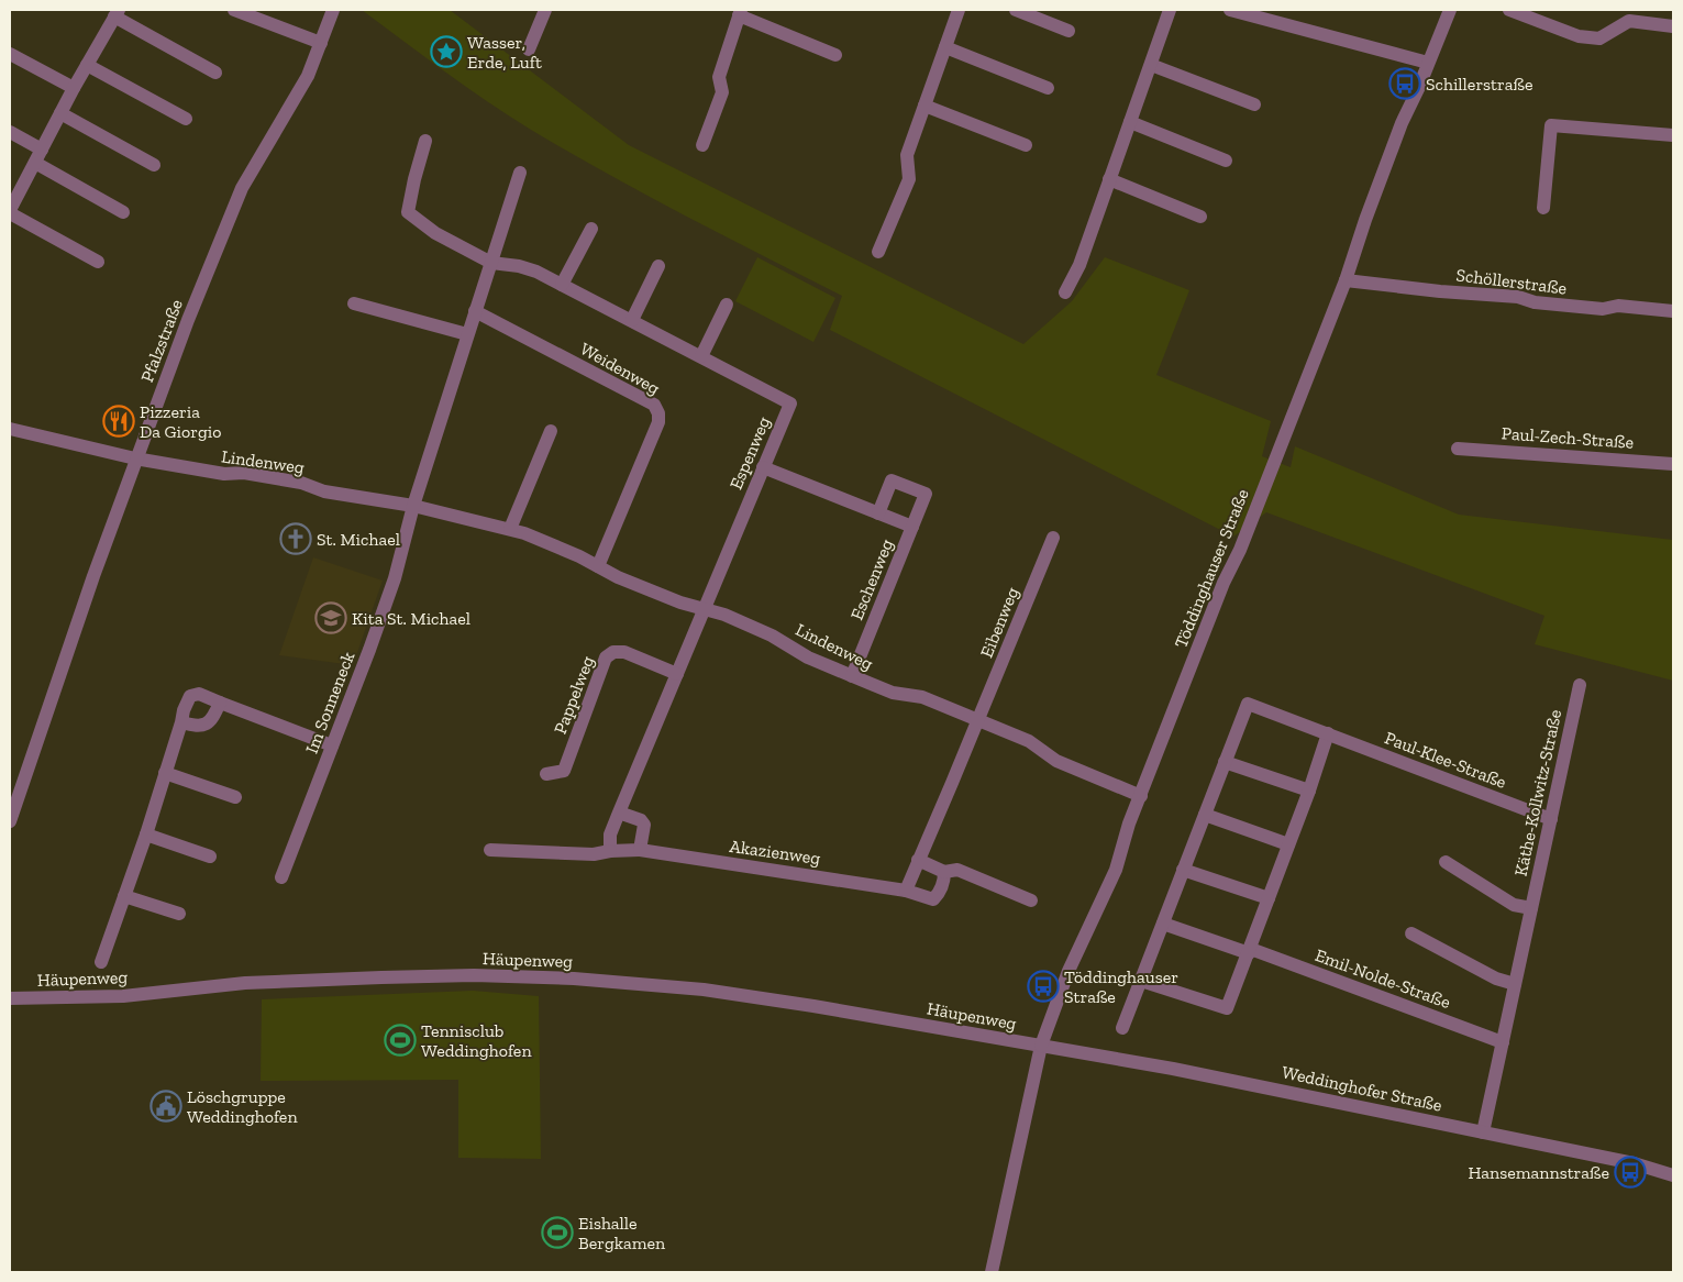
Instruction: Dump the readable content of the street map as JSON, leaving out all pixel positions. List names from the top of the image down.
{
  "streets": {
    "street": [
      "Schöllerstraße",
      "Pfalzstraße",
      "Weidenweg",
      "Paul-Zech-Straße",
      "Espenweg",
      "Lindenweg",
      "Töddinghauser Straße",
      "Eschenweg",
      "Eibenweg",
      "Pappelweg",
      "Im Sonneneck",
      "Paul-Klee-Straße",
      "Käthe-Kollwitz-Straße",
      "Akazienweg",
      "Häupenweg",
      "Emil-Nolde-Straße",
      "Weddinghofer Straße"
    ]
  },
  "crossings": [
    ["Schöllerstraße", "Töddinghauser Straße"],
    ["Pfalzstraße", "Lindenweg"],
    ["Weidenweg", "Lindenweg"],
    ["Espenweg", "Lindenweg"],
    ["Espenweg", "Eschenweg"],
    ["Lindenweg", "Töddinghauser Straße"],
    ["Lindenweg", "Eschenweg"],
    ["Lindenweg", "Eibenweg"],
    ["Lindenweg", "Im Sonneneck"],
    ["Töddinghauser Straße", "Häupenweg"],
    ["Töddinghauser Straße", "Weddinghofer Straße"],
    ["Paul-Klee-Straße", "Käthe-Kollwitz-Straße"],
    ["Käthe-Kollwitz-Straße", "Emil-Nolde-Straße"],
    ["Käthe-Kollwitz-Straße", "Weddinghofer Straße"],
    ["Häupenweg", "Weddinghofer Straße"]
  ],
  "places": {
    "place": ["Wasser, Erde, Luft"],
    "bus stop": ["Schillerstraße", "Töddinghauser Straße", "Hansemannstraße"],
    "restaurant": ["Pizzeria Da Giorgio"],
    "church": ["St. Michael"],
    "school or university": ["Kita St. Michael"],
    "sports": ["Tennisclub Weddinghofen", "Eishalle Bergkamen"],
    "public building": ["Löschgruppe Weddinghofen"]
  }
}
